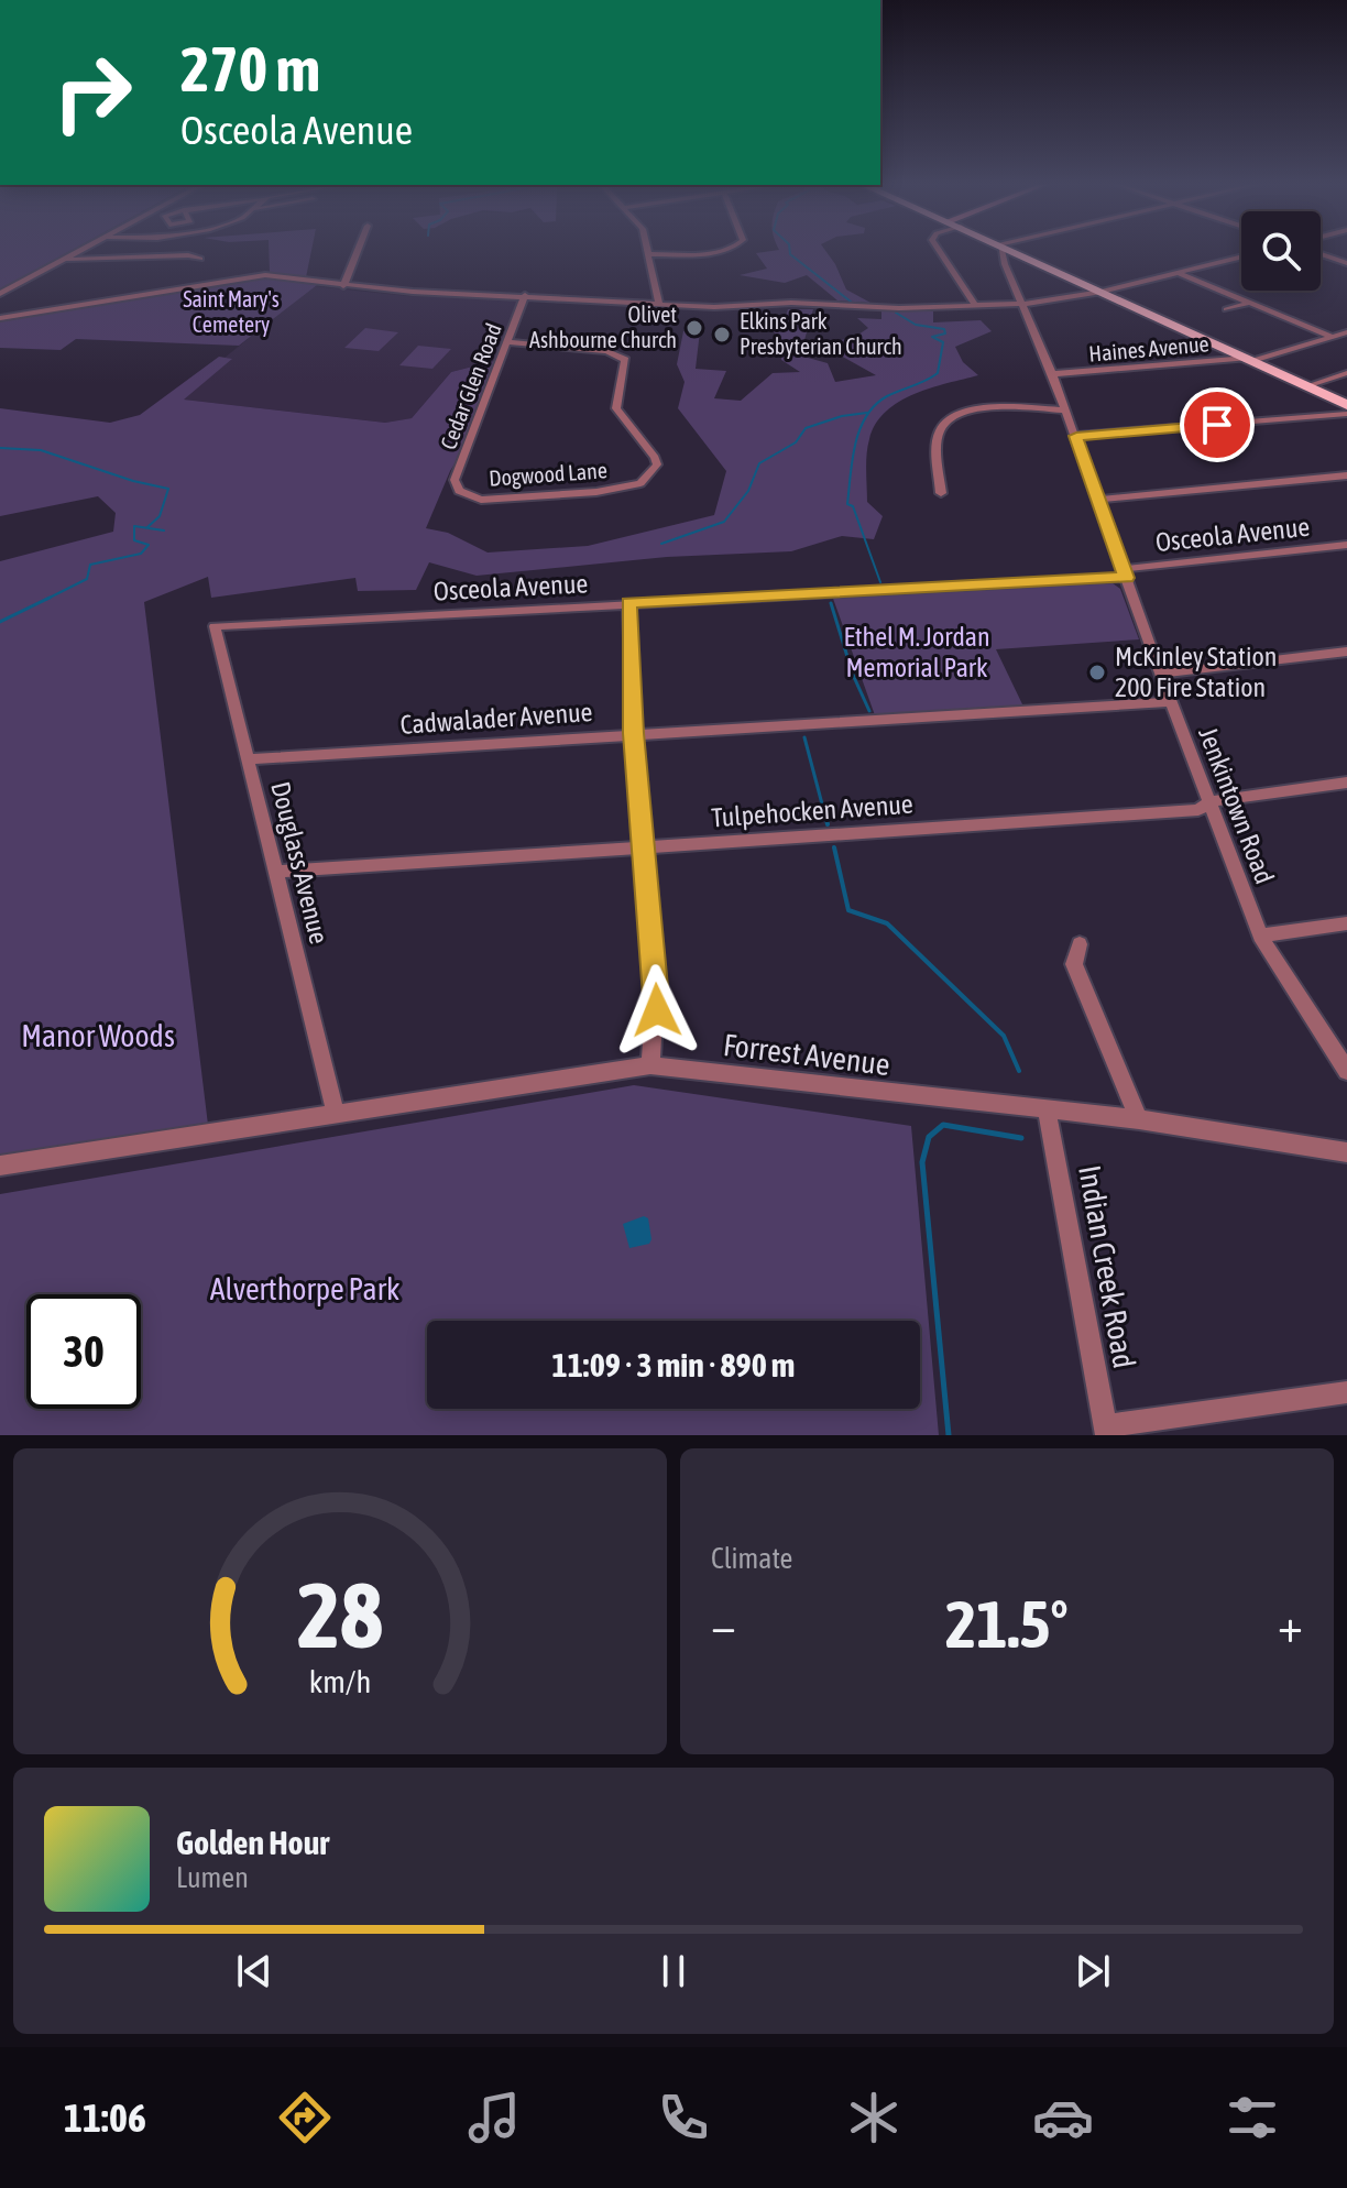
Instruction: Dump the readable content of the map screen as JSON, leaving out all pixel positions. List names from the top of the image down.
{
  "streets": {
    "street": [
      "Haines Avenue",
      "Cedar Glen Road",
      "Dogwood Lane",
      "Osceola Avenue",
      "Cadwalader Avenue",
      "Jenkintown Road",
      "Tulpehocken Avenue",
      "Douglass Avenue",
      "Forrest Avenue",
      "Indian Creek Road"
    ]
  },
  "crossings": [
    ["Haines Avenue", "Jenkintown Road"],
    ["Cedar Glen Road", "Dogwood Lane"],
    ["Osceola Avenue", "Jenkintown Road"],
    ["Osceola Avenue", "Douglass Avenue"],
    ["Cadwalader Avenue", "Jenkintown Road"],
    ["Cadwalader Avenue", "Douglass Avenue"],
    ["Jenkintown Road", "Tulpehocken Avenue"],
    ["Tulpehocken Avenue", "Douglass Avenue"],
    ["Douglass Avenue", "Forrest Avenue"],
    ["Forrest Avenue", "Indian Creek Road"]
  ],
  "parks": [
    "Saint Mary's Cemetery",
    "Ethel M. Jordan Memorial Park",
    "Manor Woods",
    "Alverthorpe Park"
  ],
  "places": ["Olivet Ashbourne Church", "Elkins Park Presbyterian Church", "McKinley Station 200 Fire Station"],
  "page": {
    "turn": ["270 m", "Osceola Avenue"],
    "limit": "30",
    "trip": "11:09 · 3 min · 890 m",
    "tile": "Climate",
    "heat": ["−", "21.5°", "+"],
    "song": ["Golden Hour", "Lumen"],
    "tabs": "11:06",
    "gauge": ["28", "km/h"]
  }
}
